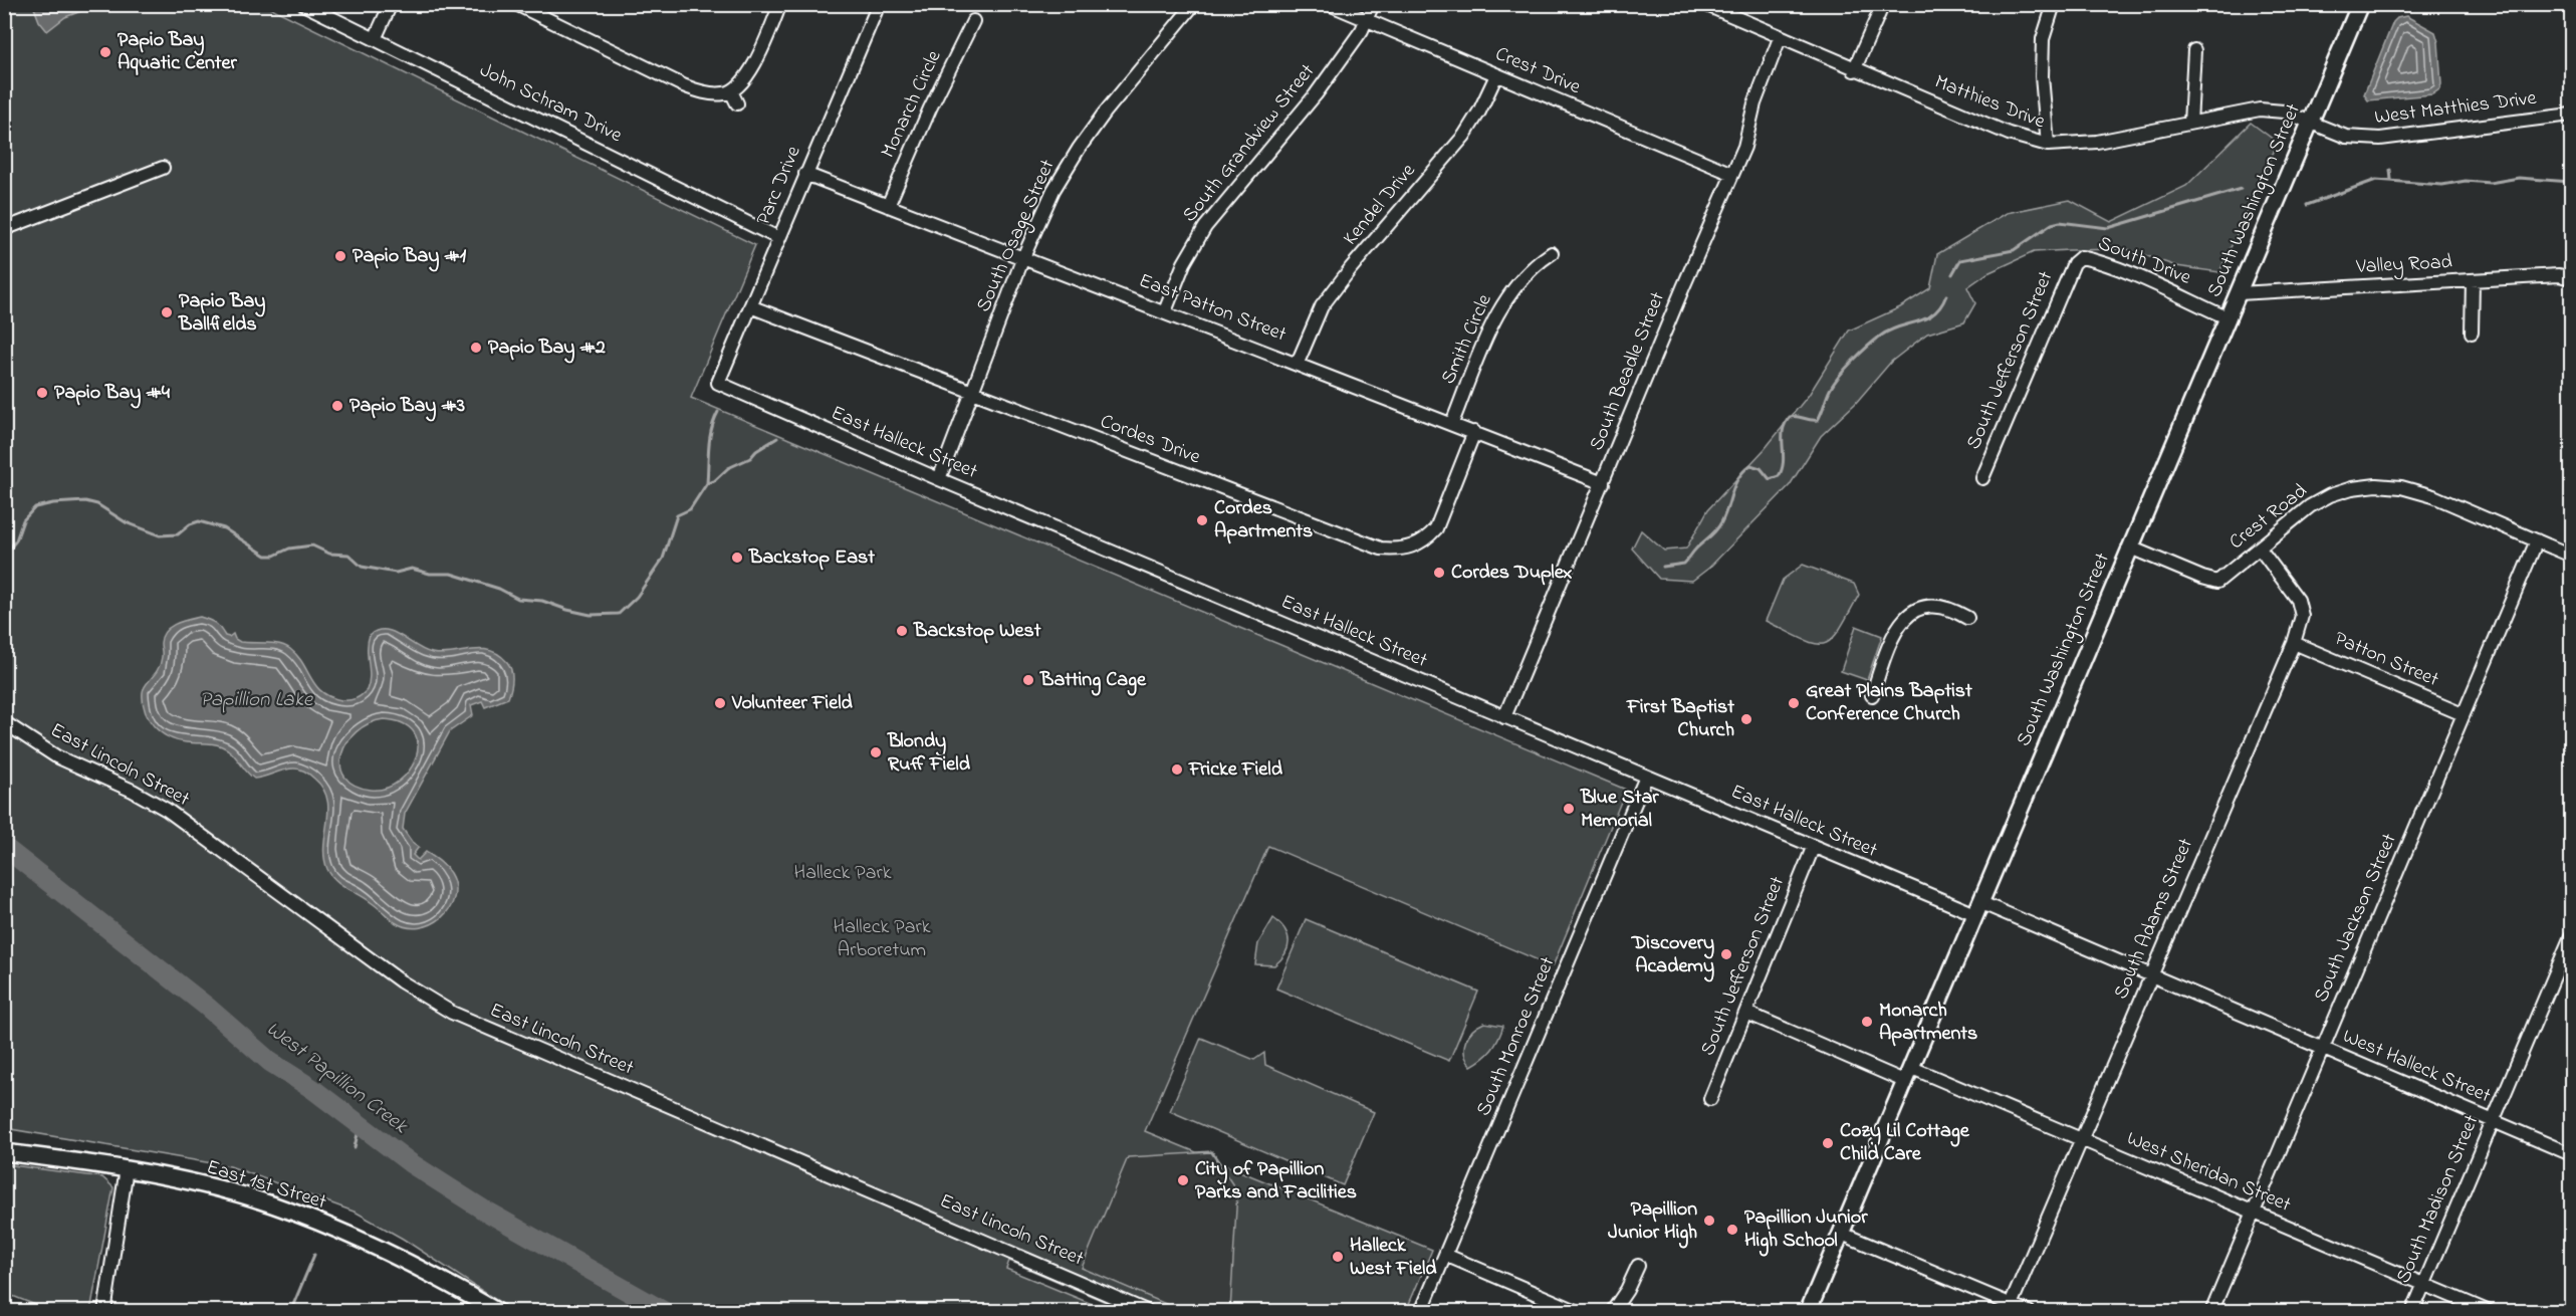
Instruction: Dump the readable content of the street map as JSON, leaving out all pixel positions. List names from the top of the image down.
{
  "streets": {
    "main road": ["South Washington Street", "East 1st Street"],
    "street": [
      "Crest Drive",
      "Matthies Drive",
      "John Schram Drive",
      "Monarch Circle",
      "West Matthies Drive",
      "South Grandview Street",
      "Parc Drive",
      "Kendel Drive",
      "South Osage Street",
      "South Drive",
      "Valley Road",
      "East Patton Street",
      "Smith Circle",
      "South Jefferson Street",
      "South Beadle Street",
      "Cordes Drive",
      "East Halleck Street",
      "Crest Road",
      "Patton Street",
      "East Lincoln Street",
      "South Jackson Street",
      "South Adams Street",
      "South Monroe Street",
      "West Halleck Street",
      "West Sheridan Street",
      "South Madison Street"
    ]
  },
  "crossings": [
    ["Crest Drive", "South Grandview Street"],
    ["Crest Drive", "Kendel Drive"],
    ["Crest Drive", "South Beadle Street"],
    ["Matthies Drive", "West Matthies Drive"],
    ["Matthies Drive", "South Washington Street"],
    ["Matthies Drive", "South Beadle Street"],
    ["John Schram Drive", "Parc Drive"],
    ["Monarch Circle", "East Patton Street"],
    ["West Matthies Drive", "South Washington Street"],
    ["South Grandview Street", "East Patton Street"],
    ["Parc Drive", "East Patton Street"],
    ["Parc Drive", "Cordes Drive"],
    ["Parc Drive", "East Halleck Street"],
    ["South Washington Street", "South Drive"],
    ["South Washington Street", "Valley Road"],
    ["South Washington Street", "East Halleck Street"],
    ["South Washington Street", "Crest Road"],
    ["South Washington Street", "West Halleck Street"],
    ["South Washington Street", "West Sheridan Street"],
    ["Kendel Drive", "East Patton Street"],
    ["South Osage Street", "East Patton Street"],
    ["South Osage Street", "Cordes Drive"],
    ["South Osage Street", "East Halleck Street"],
    ["South Drive", "South Jefferson Street"],
    ["East Patton Street", "Smith Circle"],
    ["East Patton Street", "South Beadle Street"],
    ["East Patton Street", "Cordes Drive"],
    ["South Jefferson Street", "East Halleck Street"],
    ["South Beadle Street", "East Halleck Street"],
    ["East Halleck Street", "South Monroe Street"],
    ["East Halleck Street", "West Halleck Street"],
    ["Crest Road", "South Jackson Street"],
    ["Crest Road", "South Adams Street"],
    ["Patton Street", "South Jackson Street"],
    ["Patton Street", "South Adams Street"],
    ["South Jackson Street", "West Halleck Street"],
    ["South Jackson Street", "West Sheridan Street"],
    ["South Adams Street", "West Halleck Street"],
    ["South Adams Street", "West Sheridan Street"],
    ["West Halleck Street", "South Madison Street"],
    ["West Sheridan Street", "South Madison Street"]
  ],
  "water": ["Papillion Lake", "West Papillion Creek"],
  "parks": ["Halleck Park", "Halleck Park Arboretum"],
  "places": [
    "Papio Bay Aquatic Center",
    "Papio Bay #1",
    "Papio Bay Ballfields",
    "Papio Bay #2",
    "Papio Bay #4",
    "Papio Bay #3",
    "Cordes Apartments",
    "Backstop East",
    "Cordes Duplex",
    "Backstop West",
    "Batting Cage",
    "Volunteer Field",
    "Great Plains Baptist Conference Church",
    "First Baptist Church",
    "Blondy Ruff Field",
    "Fricke Field",
    "Blue Star Memorial",
    "Discovery Academy",
    "Monarch Apartments",
    "Cozy Lil Cottage Child Care",
    "City of Papillion Parks and Facilities",
    "Papillion Junior High",
    "Papillion Junior High School",
    "Halleck West Field"
  ]
}
